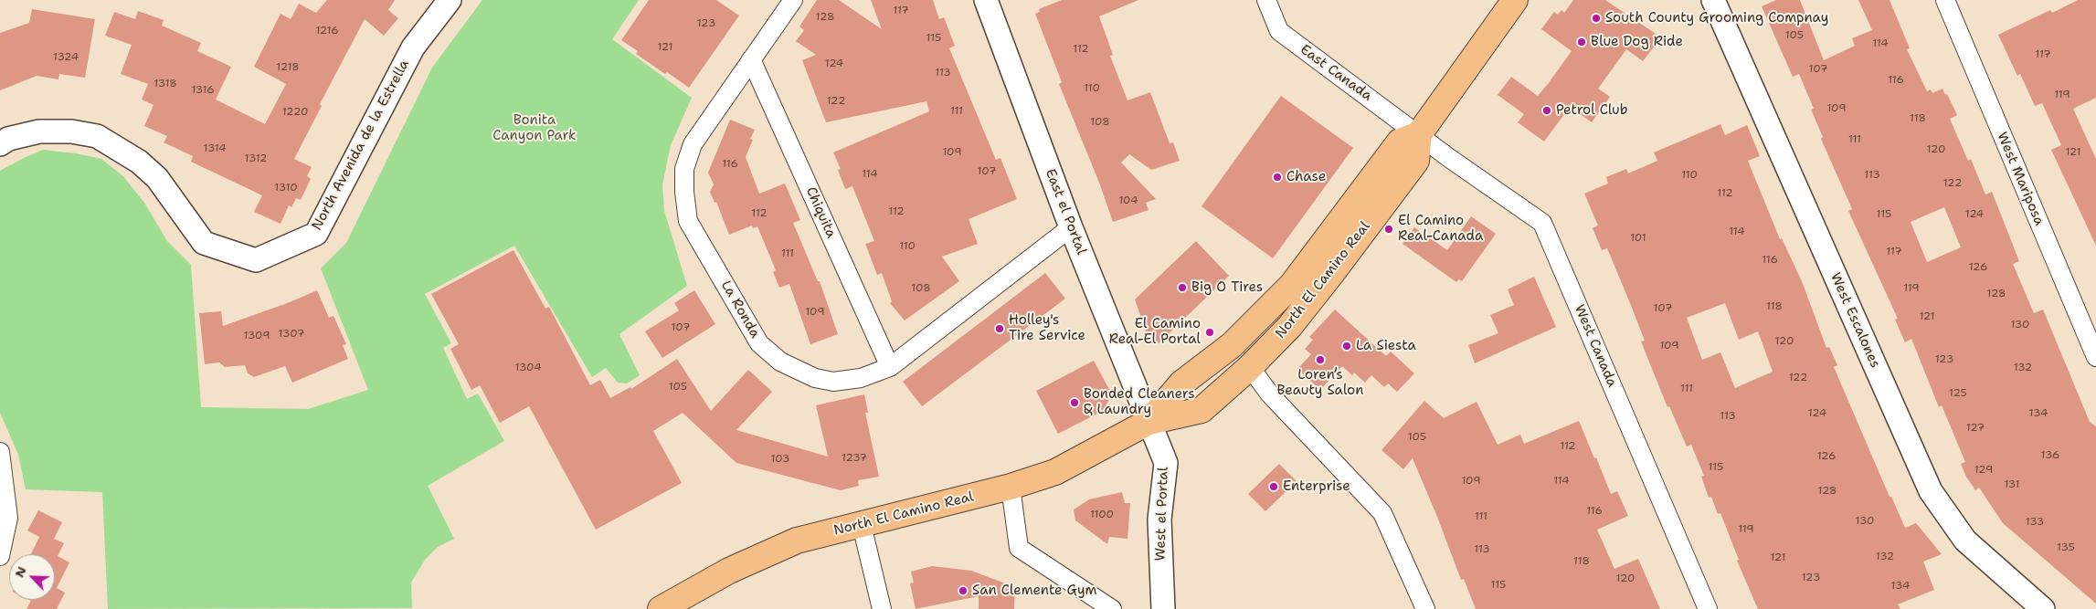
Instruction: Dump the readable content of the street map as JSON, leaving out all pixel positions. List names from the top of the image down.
{
  "streets": {
    "main road": ["North El Camino Real"],
    "street": [
      "East Canada",
      "North Avenida de la Estrella",
      "West Mariposa",
      "East el Portal",
      "Chiquita",
      "La Ronda",
      "West Escalones",
      "West Canada",
      "West el Portal"
    ]
  },
  "crossings": [
    ["East Canada", "North El Camino Real"],
    ["East Canada", "West Canada"],
    ["East el Portal", "North El Camino Real"],
    ["East el Portal", "La Ronda"],
    ["East el Portal", "West el Portal"],
    ["Chiquita", "La Ronda"],
    ["North El Camino Real", "West Canada"],
    ["North El Camino Real", "West el Portal"]
  ],
  "parks": ["Bonita Canyon Park"],
  "places": [
    "South County Grooming Compnay",
    "Blue Dog Ride",
    "Petrol Club",
    "Chase",
    "El Camino Real-Canada",
    "Big O Tires",
    "Holley's Tire Service",
    "El Camino Real-El Portal",
    "La Siesta",
    "Loren’s Beauty Salon",
    "Bonded Cleaners & Laundry",
    "Enterprise",
    "San Clemente Gym"
  ],
  "house_numbers": [
    "117",
    "128",
    "123",
    "1216",
    "105",
    "115",
    "114",
    "121",
    "112",
    "117",
    "1324",
    "124",
    "1218",
    "107",
    "113",
    "116",
    "1318",
    "110",
    "1316",
    "119",
    "122",
    "109",
    "111",
    "1220",
    "118",
    "108",
    "111",
    "1314",
    "120",
    "109",
    "121",
    "1312",
    "116",
    "107",
    "114",
    "110",
    "113",
    "122",
    "1310",
    "112",
    "104",
    "112",
    "112",
    "115",
    "124",
    "114",
    "101",
    "110",
    "117",
    "111",
    "116",
    "126",
    "108",
    "119",
    "128",
    "118",
    "107",
    "109",
    "121",
    "130",
    "107",
    "1307",
    "1309",
    "120",
    "109",
    "123",
    "1304",
    "132",
    "122",
    "105",
    "111",
    "125",
    "124",
    "134",
    "113",
    "127",
    "105",
    "112",
    "136",
    "126",
    "1237",
    "103",
    "115",
    "129",
    "109",
    "114",
    "131",
    "128",
    "116",
    "1100",
    "111",
    "130",
    "133",
    "119",
    "135",
    "113",
    "132",
    "121",
    "118",
    "123",
    "120",
    "115",
    "134"
  ],
  "north": "top left"
}
